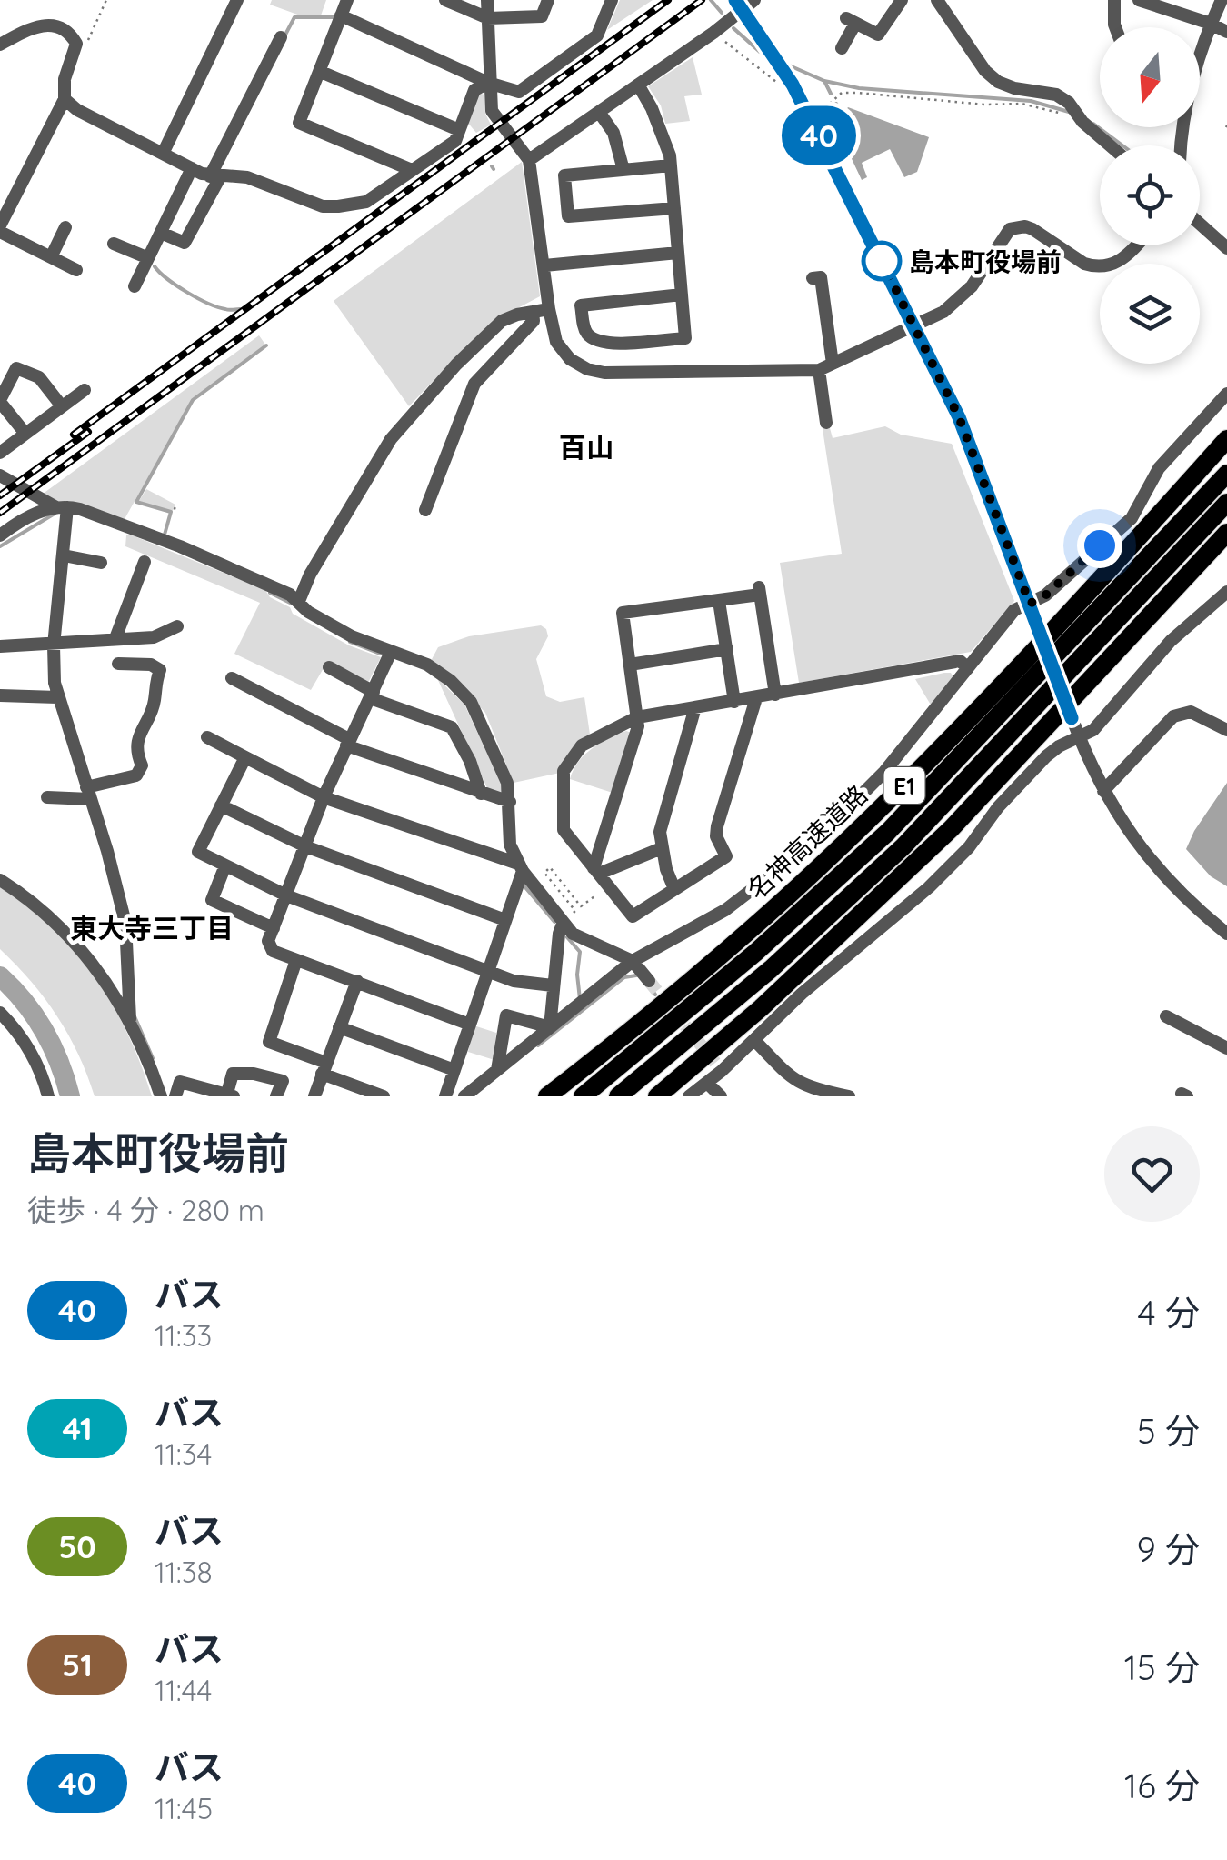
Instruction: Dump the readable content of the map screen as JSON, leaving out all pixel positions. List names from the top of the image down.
{
  "streets": {
    "highway": ["E1", "名神高速道路"]
  },
  "districts": ["百山", "東大寺三丁目"],
  "places": ["島本町役場前"],
  "lines": ["bus line 40"],
  "north": "bottom",
  "page": {
    "on_map": "40",
    "heading": ["島本町役場前", "徒歩 · 4 分 · 280 m"],
    "list": [
      {
        "mark": "40",
        "name": "バス",
        "note": "11:33",
        "value": "4 分"
      },
      {
        "mark": "41",
        "name": "バス",
        "note": "11:34",
        "value": "5 分"
      },
      {
        "mark": "50",
        "name": "バス",
        "note": "11:38",
        "value": "9 分"
      },
      {
        "mark": "51",
        "name": "バス",
        "note": "11:44",
        "value": "15 分"
      },
      {
        "mark": "40",
        "name": "バス",
        "note": "11:45",
        "value": "16 分"
      }
    ]
  }
}
